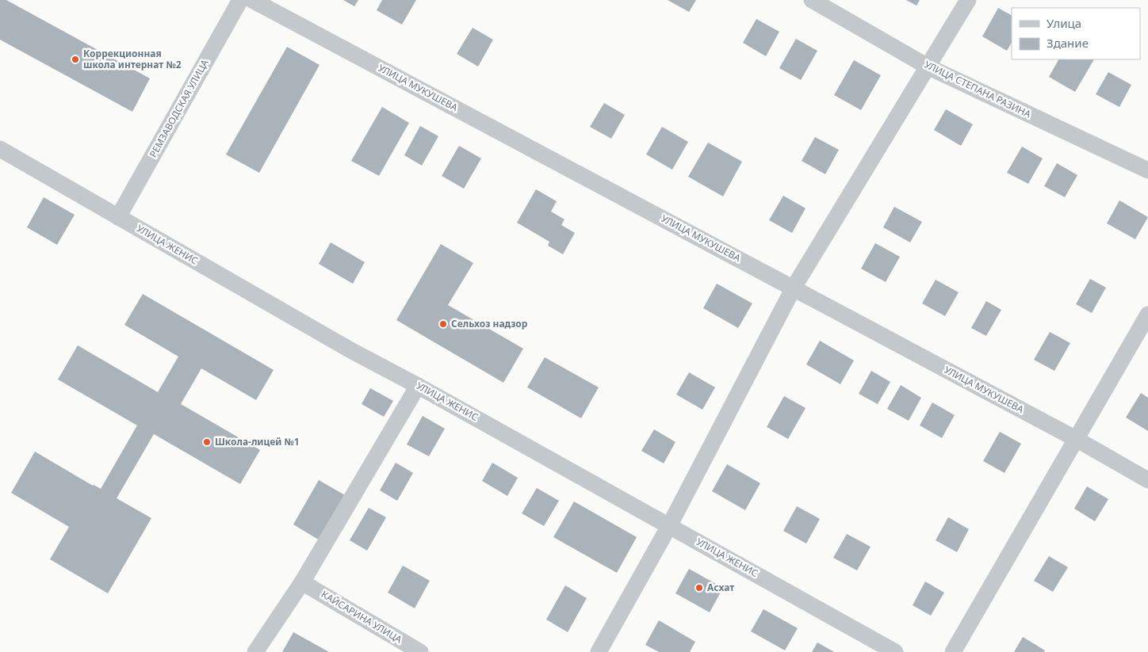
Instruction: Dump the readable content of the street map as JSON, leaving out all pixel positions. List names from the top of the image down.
{
  "streets": {
    "street": [
      "УЛИЦА МУКУШЕВА",
      "УЛИЦА СТЕПАНА РАЗИНА",
      "РЕМЗАВОДСКАЯ УЛИЦА",
      "УЛИЦА ЖЕНИС",
      "КАЙСАРИНА УЛИЦА"
    ]
  },
  "crossings": [
    ["РЕМЗАВОДСКАЯ УЛИЦА", "УЛИЦА ЖЕНИС"]
  ],
  "places": [
    "Коррекционная школа интернат №2",
    "Сельхоз надзор",
    "Школа-лицей №1",
    "Асхат"
  ],
  "legend": ["Улица", "Здание"]
}
